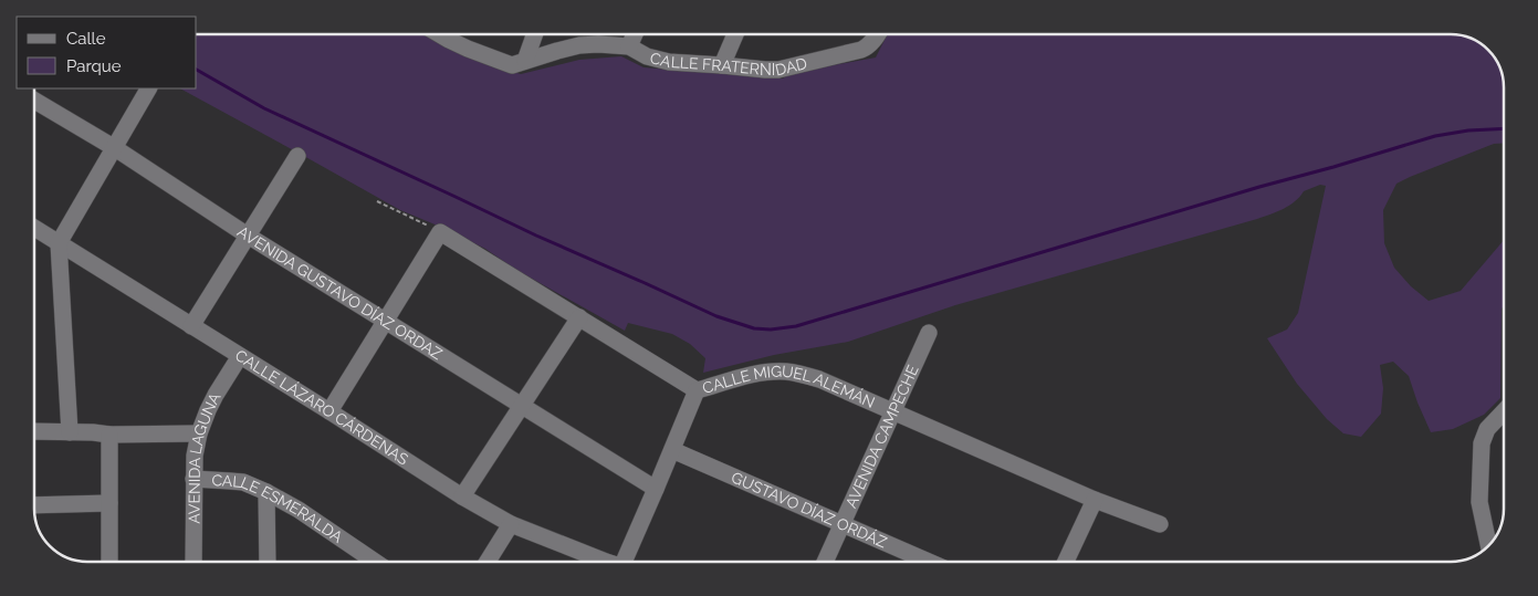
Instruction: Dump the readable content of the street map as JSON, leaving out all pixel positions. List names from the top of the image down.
{
  "streets": {
    "street": [
      "CALLE FRATERNIDAD",
      "AVENIDA GUSTAVO DÍAZ ORDAZ",
      "CALLE MIGUEL ALEMÁN",
      "CALLE LÁZARO CÁRDENAS",
      "AVENIDA CAMPECHE",
      "AVENIDA LAGUNA",
      "GUSTAVO DÍAZ ORDÁZ",
      "CALLE ESMERALDA"
    ]
  },
  "crossings": [
    ["CALLE MIGUEL ALEMÁN", "AVENIDA CAMPECHE"],
    ["CALLE LÁZARO CÁRDENAS", "AVENIDA LAGUNA"],
    ["AVENIDA CAMPECHE", "GUSTAVO DÍAZ ORDÁZ"],
    ["AVENIDA LAGUNA", "CALLE ESMERALDA"]
  ],
  "legend": ["Calle", "Parque"]
}
